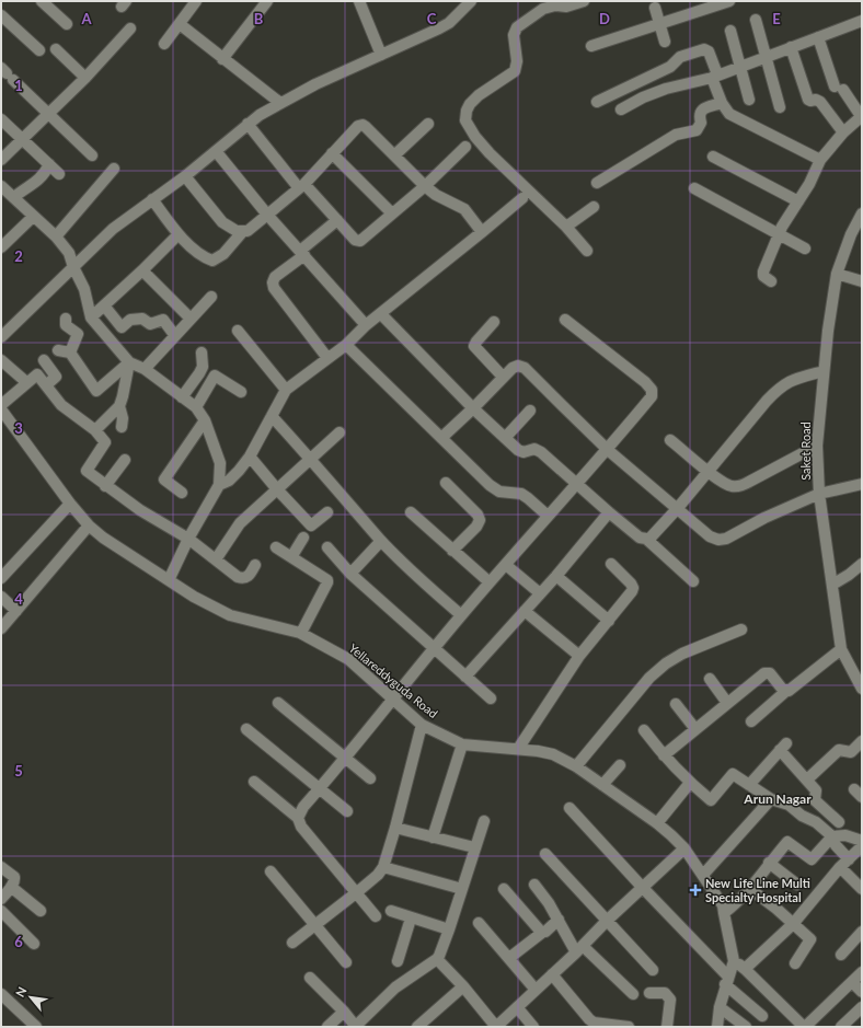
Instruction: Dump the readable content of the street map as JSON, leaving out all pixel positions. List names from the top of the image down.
{
  "streets": {
    "street": ["Saket Road", "Yellareddyguda Road"]
  },
  "districts": ["Arun Nagar"],
  "places": {
    "health": ["New Life Line Multi Specialty Hospital"]
  },
  "north": "top left",
  "grid": {
    "columns": [
      "A",
      "B",
      "C",
      "D",
      "E"
    ],
    "rows": [
      "1",
      "2",
      "3",
      "4",
      "5",
      "6"
    ]
  }
}
